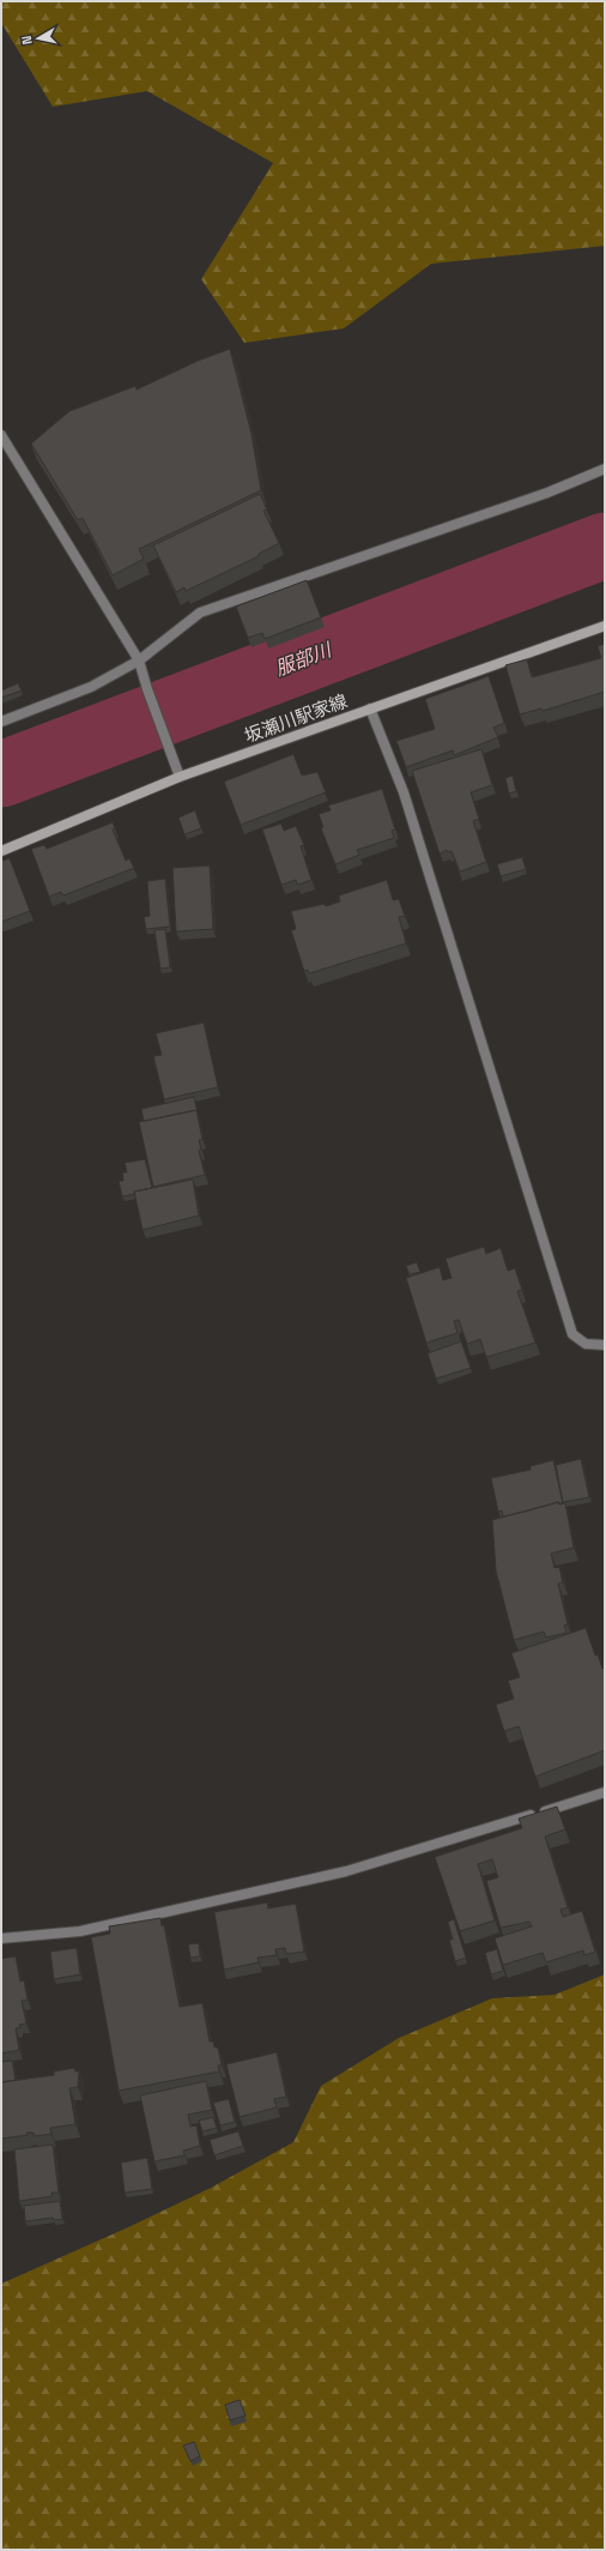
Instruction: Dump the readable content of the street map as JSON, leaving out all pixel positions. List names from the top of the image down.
{
  "streets": {
    "main road": ["坂瀬川駅家線"]
  },
  "water": ["服部川"],
  "north": "left"
}
